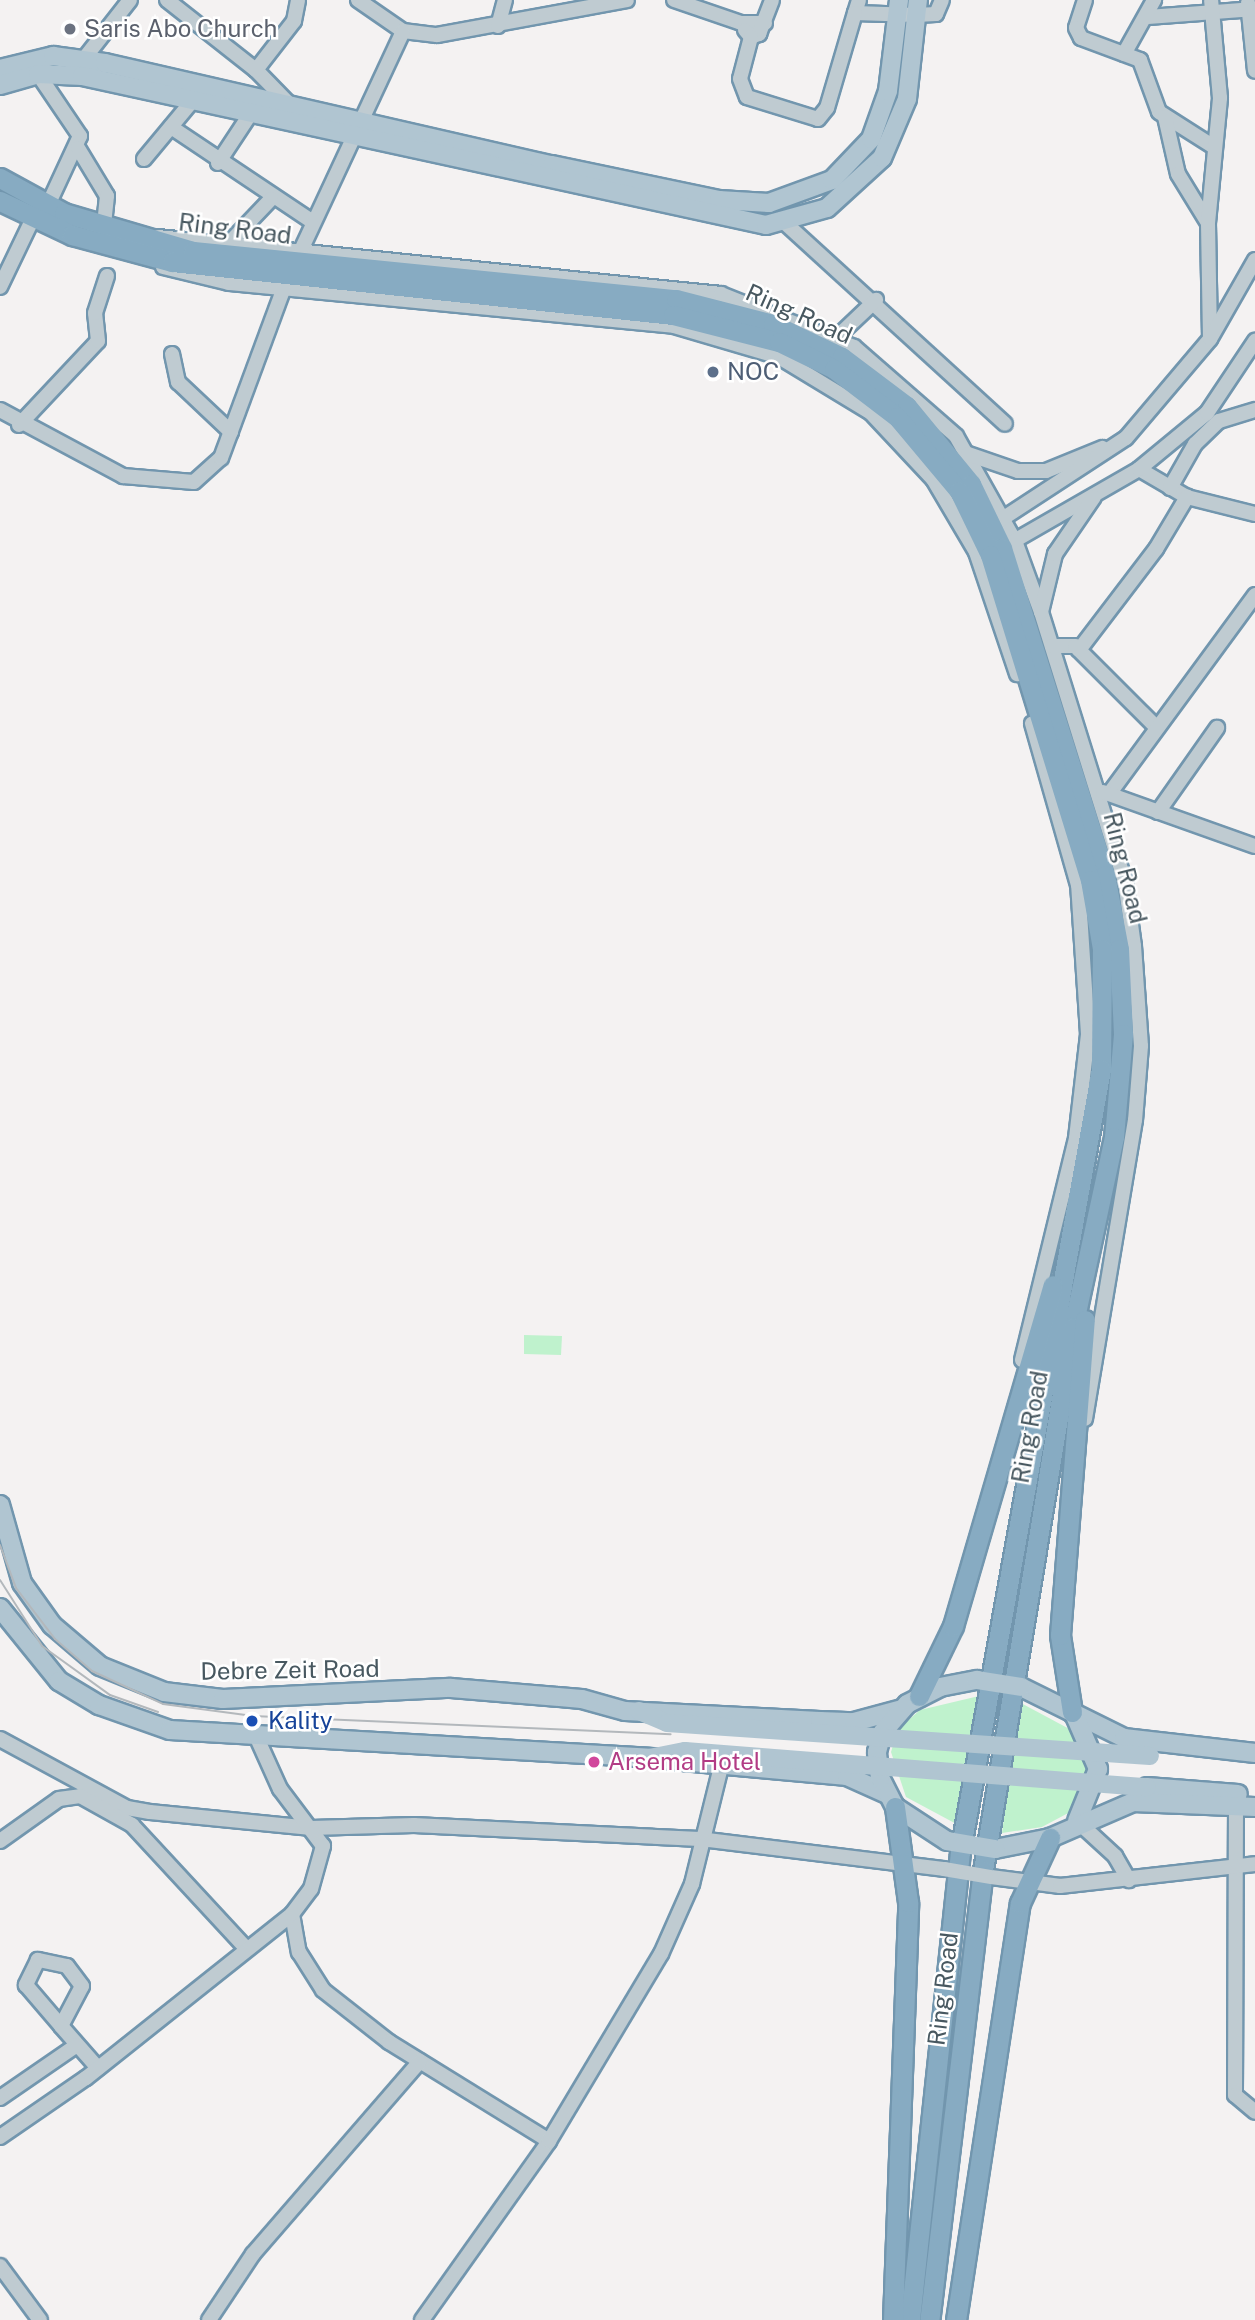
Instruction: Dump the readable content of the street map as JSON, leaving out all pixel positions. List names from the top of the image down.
{
  "streets": {
    "highway": ["Ring Road"],
    "main road": ["Debre Zeit Road"]
  },
  "places": [
    "Saris Abo Church",
    "NOC",
    "Kality",
    "Arsema Hotel"
  ]
}
